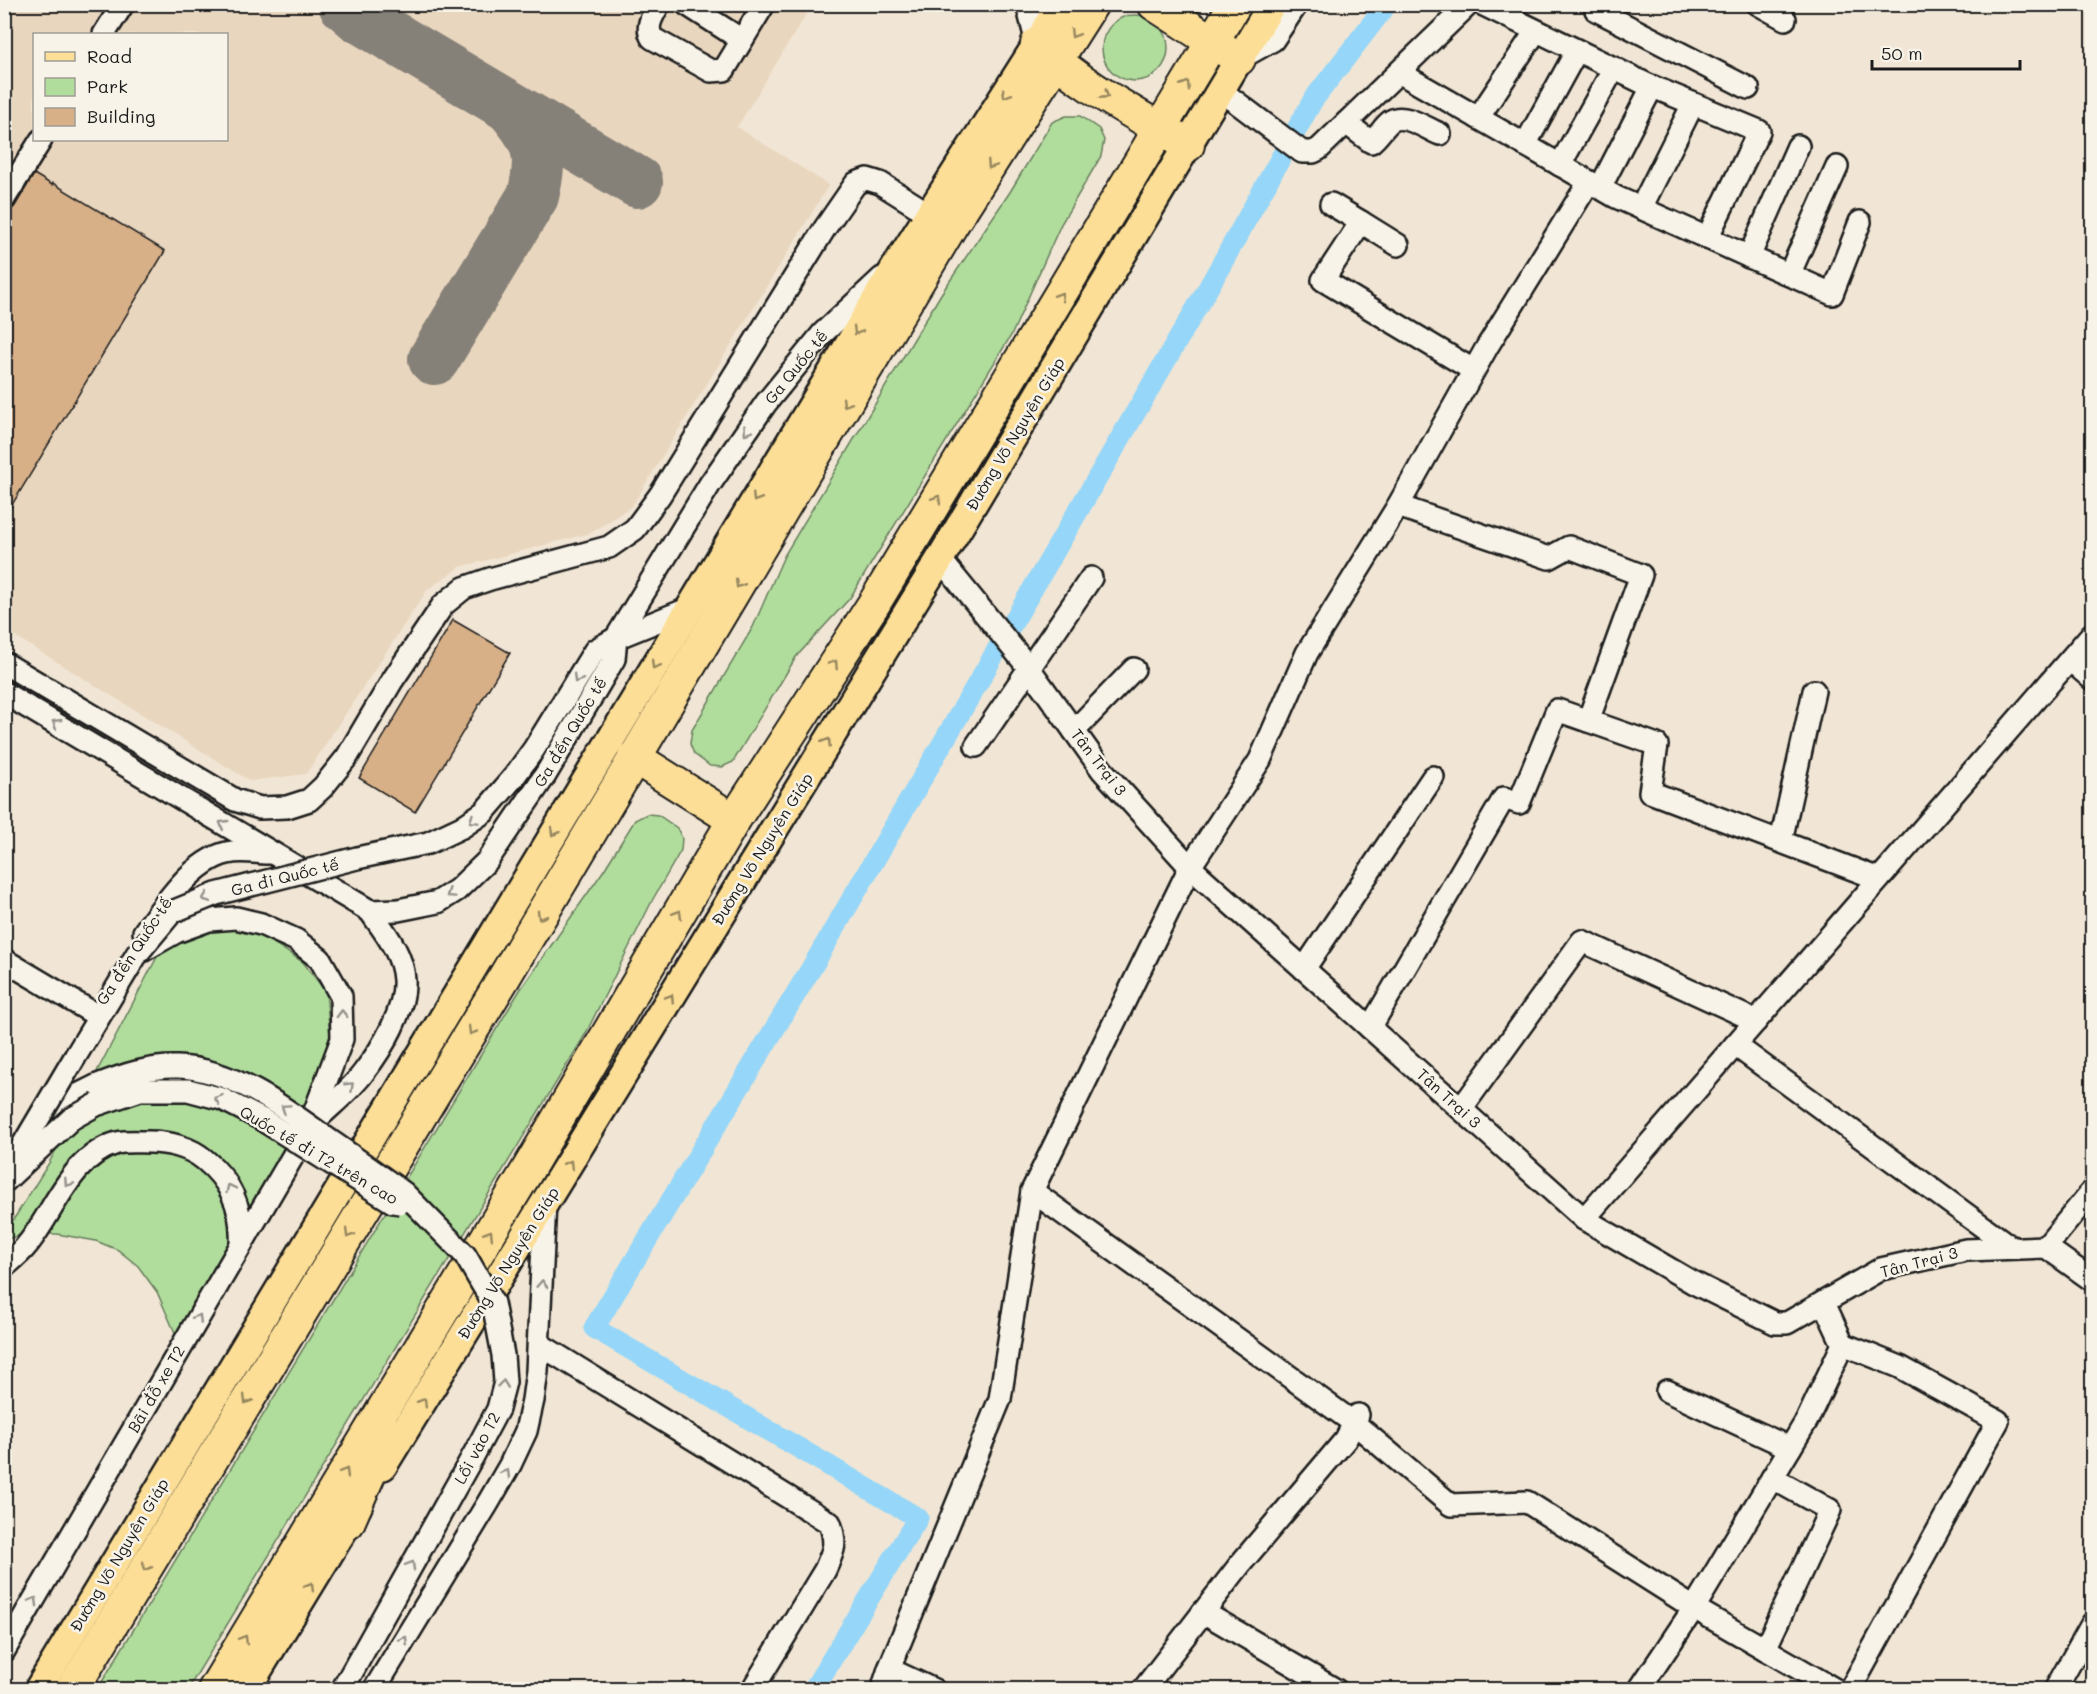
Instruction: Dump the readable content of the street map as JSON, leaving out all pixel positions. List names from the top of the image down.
{
  "streets": {
    "highway": ["Đường Võ Nguyên Giáp"],
    "street": [
      "Ga Quốc tế",
      "Ga đến Quốc tế",
      "Tân Trại 3",
      "Ga đi Quốc tế",
      "Quốc tế đi T2 trên cao",
      "Bãi đỗ xe T2",
      "Lối vào T2"
    ]
  },
  "crossings": [
    ["Ga Quốc tế", "Đường Võ Nguyên Giáp"],
    ["Ga Quốc tế", "Ga đến Quốc tế"],
    ["Ga Quốc tế", "Ga đi Quốc tế"],
    ["Đường Võ Nguyên Giáp", "Tân Trại 3"],
    ["Ga đến Quốc tế", "Ga đi Quốc tế"],
    ["Ga đến Quốc tế", "Quốc tế đi T2 trên cao"],
    ["Ga đến Quốc tế", "Bãi đỗ xe T2"],
    ["Ga đến Quốc tế", "Lối vào T2"],
    ["Ga đi Quốc tế", "Quốc tế đi T2 trên cao"],
    ["Quốc tế đi T2 trên cao", "Bãi đỗ xe T2"],
    ["Quốc tế đi T2 trên cao", "Lối vào T2"]
  ],
  "one_way": ["Ga Quốc tế", "Ga đi Quốc tế", "Bãi đỗ xe T2"],
  "legend": ["Road", "Park", "Building"],
  "scale_bar": "50 m"
}
